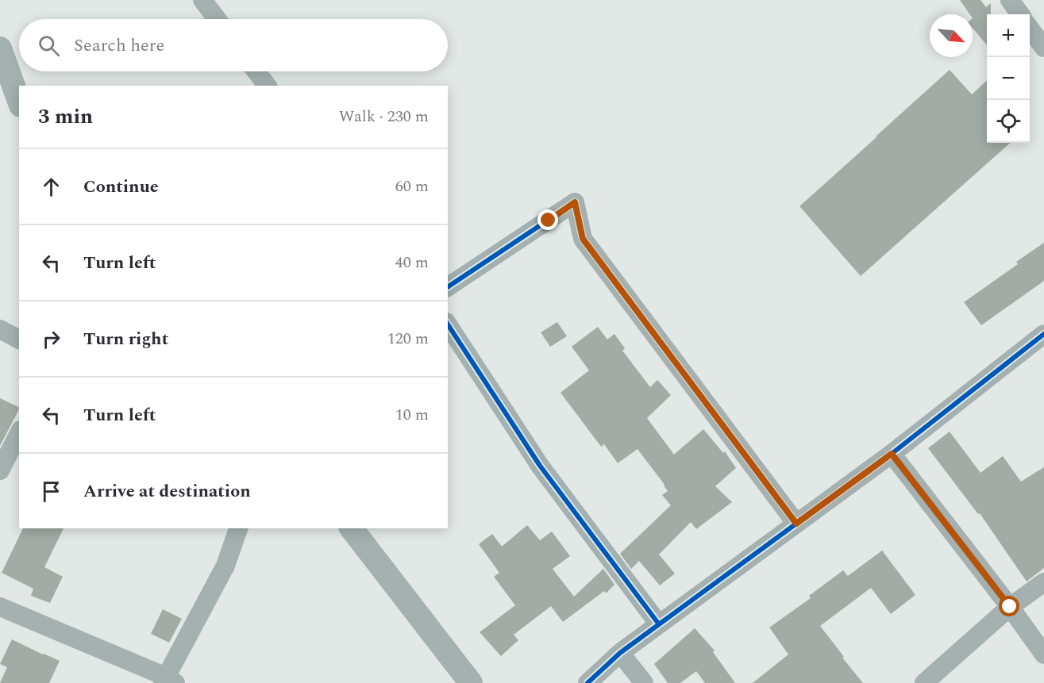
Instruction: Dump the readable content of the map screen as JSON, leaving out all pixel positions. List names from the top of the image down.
{
  "north": "bottom right",
  "page": {
    "map_buttons": ["+", "−"],
    "search": "Search here",
    "heading": ["3 min", "Walk · 230 m"],
    "list": [
      ["Continue", "60 m"],
      ["Turn left", "40 m"],
      ["Turn right", "120 m"],
      ["Turn left", "10 m"],
      "Arrive at destination"
    ]
  }
}
